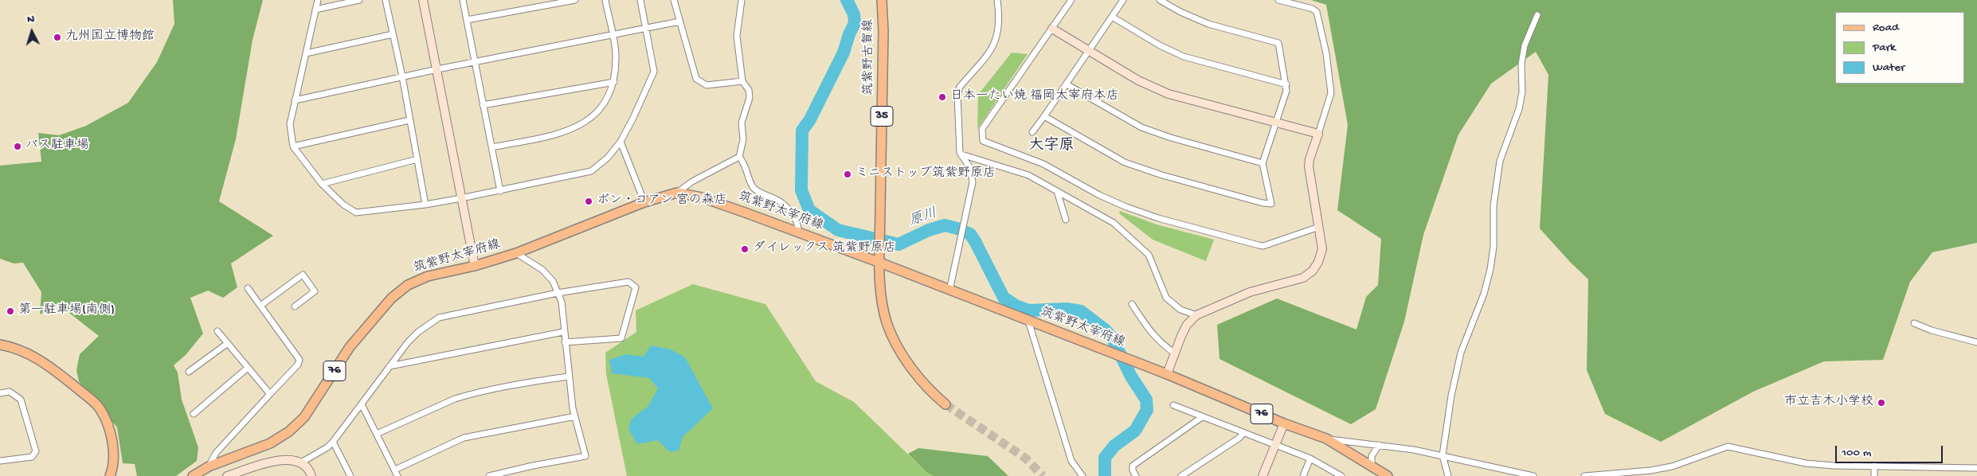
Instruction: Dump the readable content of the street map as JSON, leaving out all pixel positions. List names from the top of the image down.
{
  "streets": {
    "main road": [
      "筑紫野古賀線",
      "35",
      "筑紫野太宰府線",
      "76"
    ]
  },
  "crossings": [
    ["筑紫野古賀線", "筑紫野太宰府線"]
  ],
  "districts": ["大字原"],
  "water": ["原川"],
  "places": [
    "九州国立博物館",
    "日本一たい焼 福岡太宰府本店",
    "バス駐車場",
    "ミニストップ筑紫野原店",
    "ボン・コアン 宮の森店",
    "ダイレックス 筑紫野原店",
    "第一駐車場(南側)",
    "市立吉木小学校"
  ],
  "legend": ["Road", "Park", "Water"],
  "scale_bar": "100 m",
  "north": "top"
}
